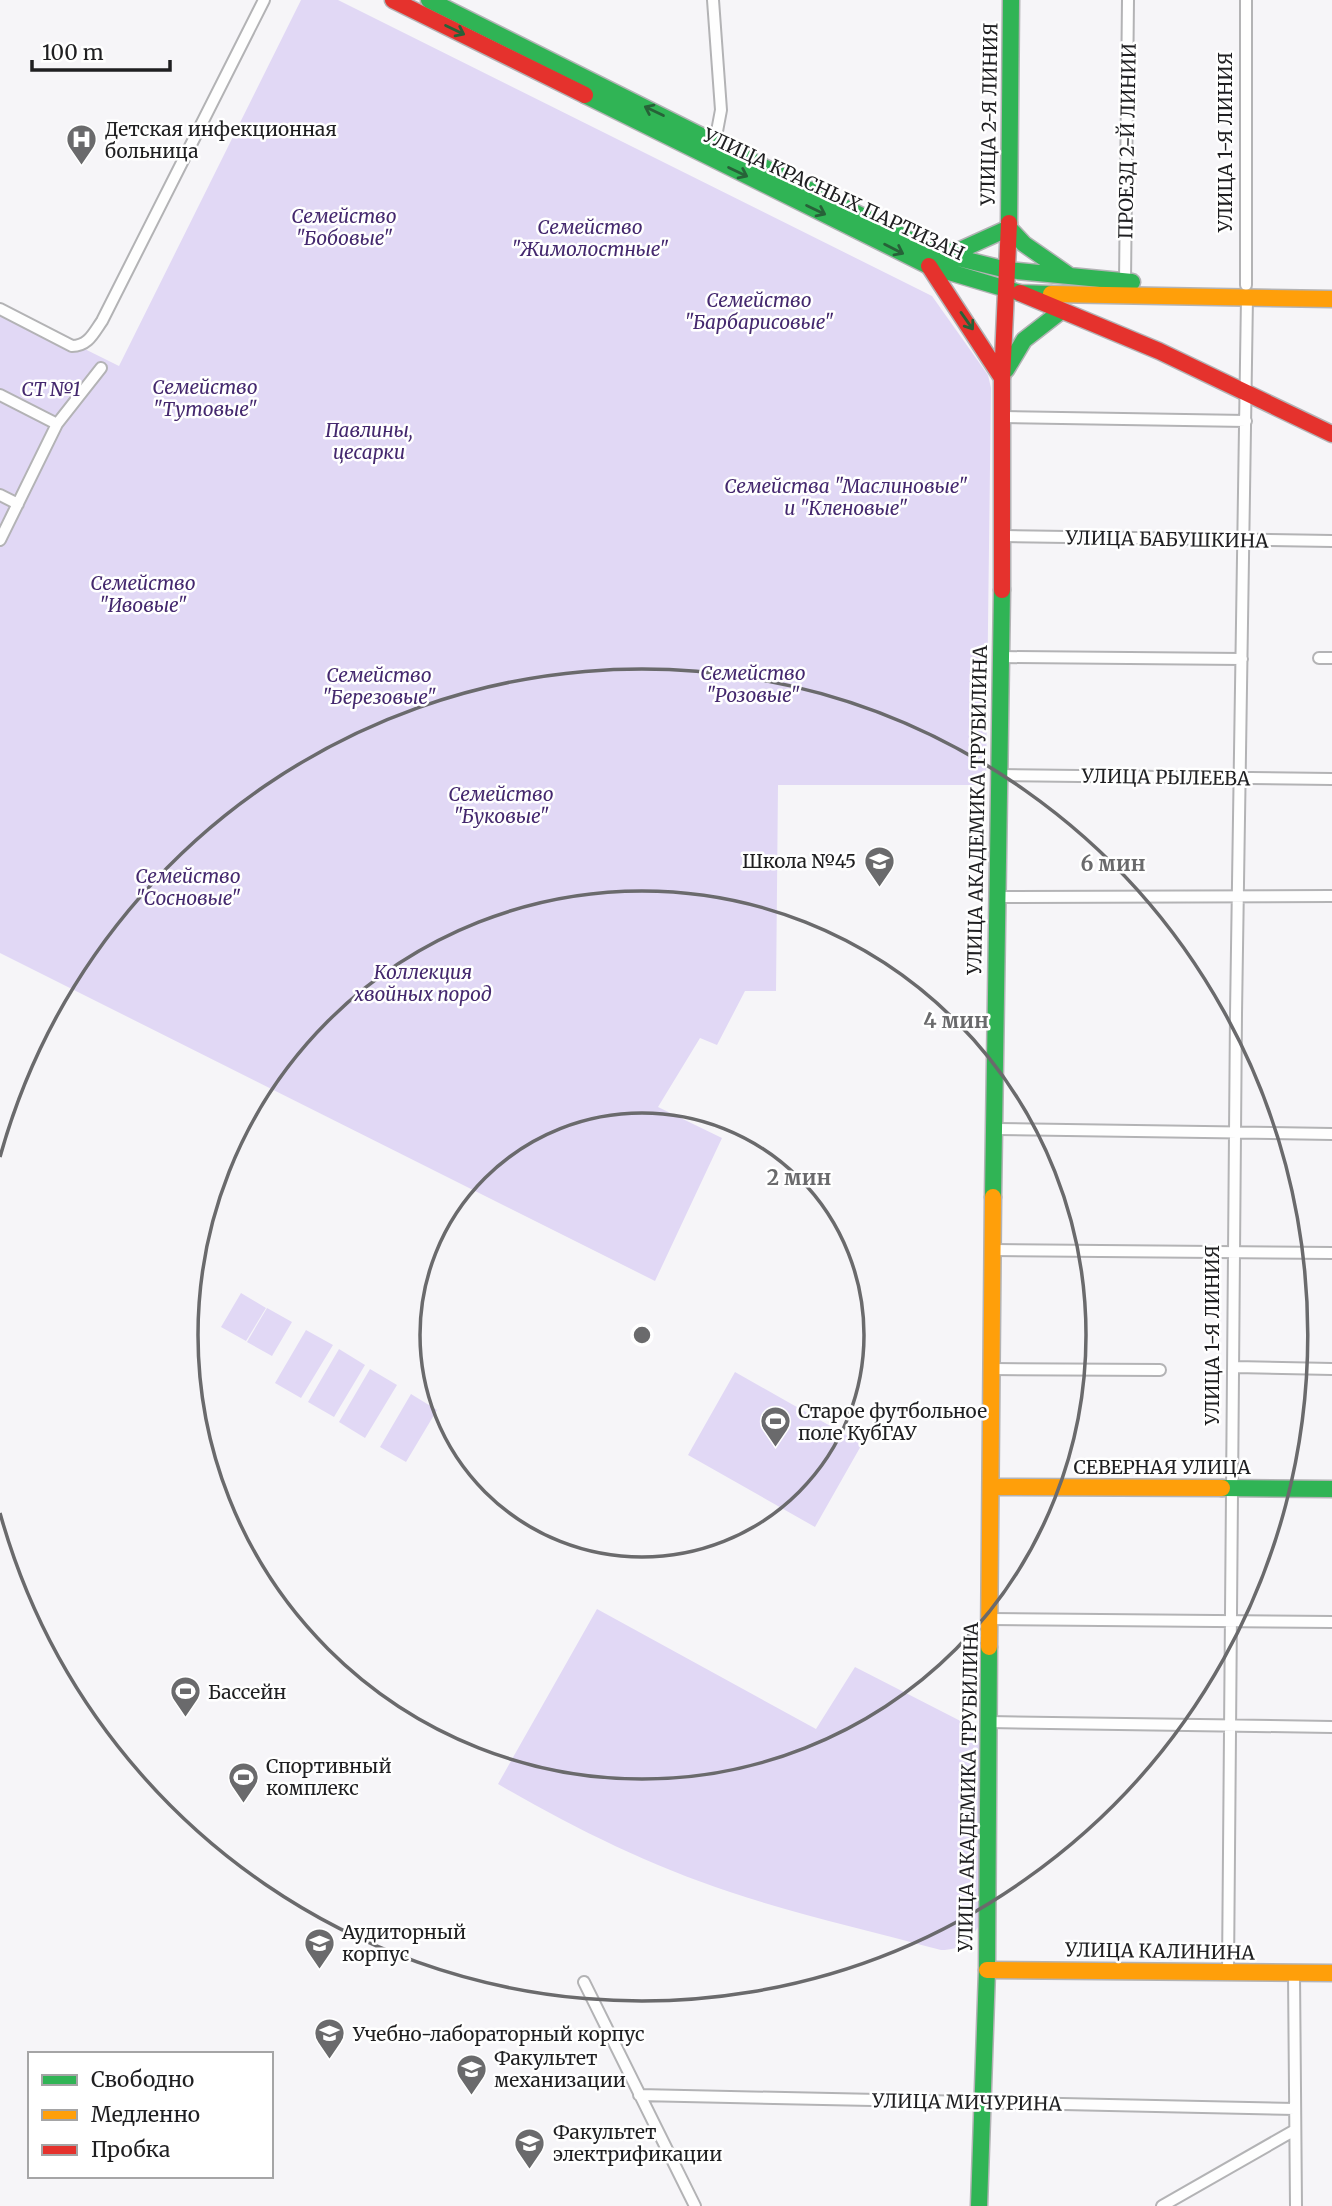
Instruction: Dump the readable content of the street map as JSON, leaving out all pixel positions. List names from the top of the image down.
{
  "streets": {
    "main road": [
      "УЛИЦА 2-Я ЛИНИЯ",
      "УЛИЦА КРАСНЫХ ПАРТИЗАН",
      "УЛИЦА АКАДЕМИКА ТРУБИЛИНА",
      "СЕВЕРНАЯ УЛИЦА",
      "УЛИЦА КАЛИНИНА"
    ],
    "street": [
      "ПРОЕЗД 2-Й ЛИНИИ",
      "УЛИЦА 1-Я ЛИНИЯ",
      "УЛИЦА БАБУШКИНА",
      "УЛИЦА РЫЛЕЕВА",
      "УЛИЦА МИЧУРИНА"
    ]
  },
  "crossings": [
    ["УЛИЦА 2-Я ЛИНИЯ", "УЛИЦА КРАСНЫХ ПАРТИЗАН"],
    ["УЛИЦА 2-Я ЛИНИЯ", "УЛИЦА АКАДЕМИКА ТРУБИЛИНА"],
    ["ПРОЕЗД 2-Й ЛИНИИ", "УЛИЦА КРАСНЫХ ПАРТИЗАН"],
    ["УЛИЦА 1-Я ЛИНИЯ", "УЛИЦА КРАСНЫХ ПАРТИЗАН"],
    ["УЛИЦА 1-Я ЛИНИЯ", "УЛИЦА БАБУШКИНА"],
    ["УЛИЦА 1-Я ЛИНИЯ", "УЛИЦА РЫЛЕЕВА"],
    ["УЛИЦА 1-Я ЛИНИЯ", "СЕВЕРНАЯ УЛИЦА"],
    ["УЛИЦА 1-Я ЛИНИЯ", "УЛИЦА КАЛИНИНА"],
    ["УЛИЦА КРАСНЫХ ПАРТИЗАН", "УЛИЦА АКАДЕМИКА ТРУБИЛИНА"],
    ["УЛИЦА БАБУШКИНА", "УЛИЦА АКАДЕМИКА ТРУБИЛИНА"],
    ["УЛИЦА РЫЛЕЕВА", "УЛИЦА АКАДЕМИКА ТРУБИЛИНА"],
    ["УЛИЦА АКАДЕМИКА ТРУБИЛИНА", "СЕВЕРНАЯ УЛИЦА"],
    ["УЛИЦА АКАДЕМИКА ТРУБИЛИНА", "УЛИЦА КАЛИНИНА"],
    ["УЛИЦА АКАДЕМИКА ТРУБИЛИНА", "УЛИЦА МИЧУРИНА"]
  ],
  "parks": [
    "Семейство \"Бобовые\"",
    "Семейство \"Жимолостные\"",
    "Семейство \"Барбарисовые\"",
    "Семейство \"Тутовые\"",
    "СТ №1",
    "Павлины, цесарки",
    "Семейства \"Маслиновые\" и \"Кленовые\"",
    "Семейство \"Ивовые\"",
    "Семейство \"Розовые\"",
    "Семейство \"Березовые\"",
    "Семейство \"Буковые\"",
    "Семейство \"Сосновые\"",
    "Коллекция хвойных пород"
  ],
  "places": {
    "hospital": ["Детская инфекционная больница"],
    "school or university": [
      "Школа №45",
      "Аудиторный корпус",
      "Учебно-лабораторный корпус",
      "Факультет механизации",
      "Факультет электрификации"
    ],
    "sports": ["Старое футбольное поле КубГАУ", "Бассейн", "Спортивный комплекс"]
  },
  "legend": ["Свободно", "Медленно", "Пробка"],
  "scale_bar": "100 m",
  "rings": ["6 мин", "4 мин", "2 мин"]
}
